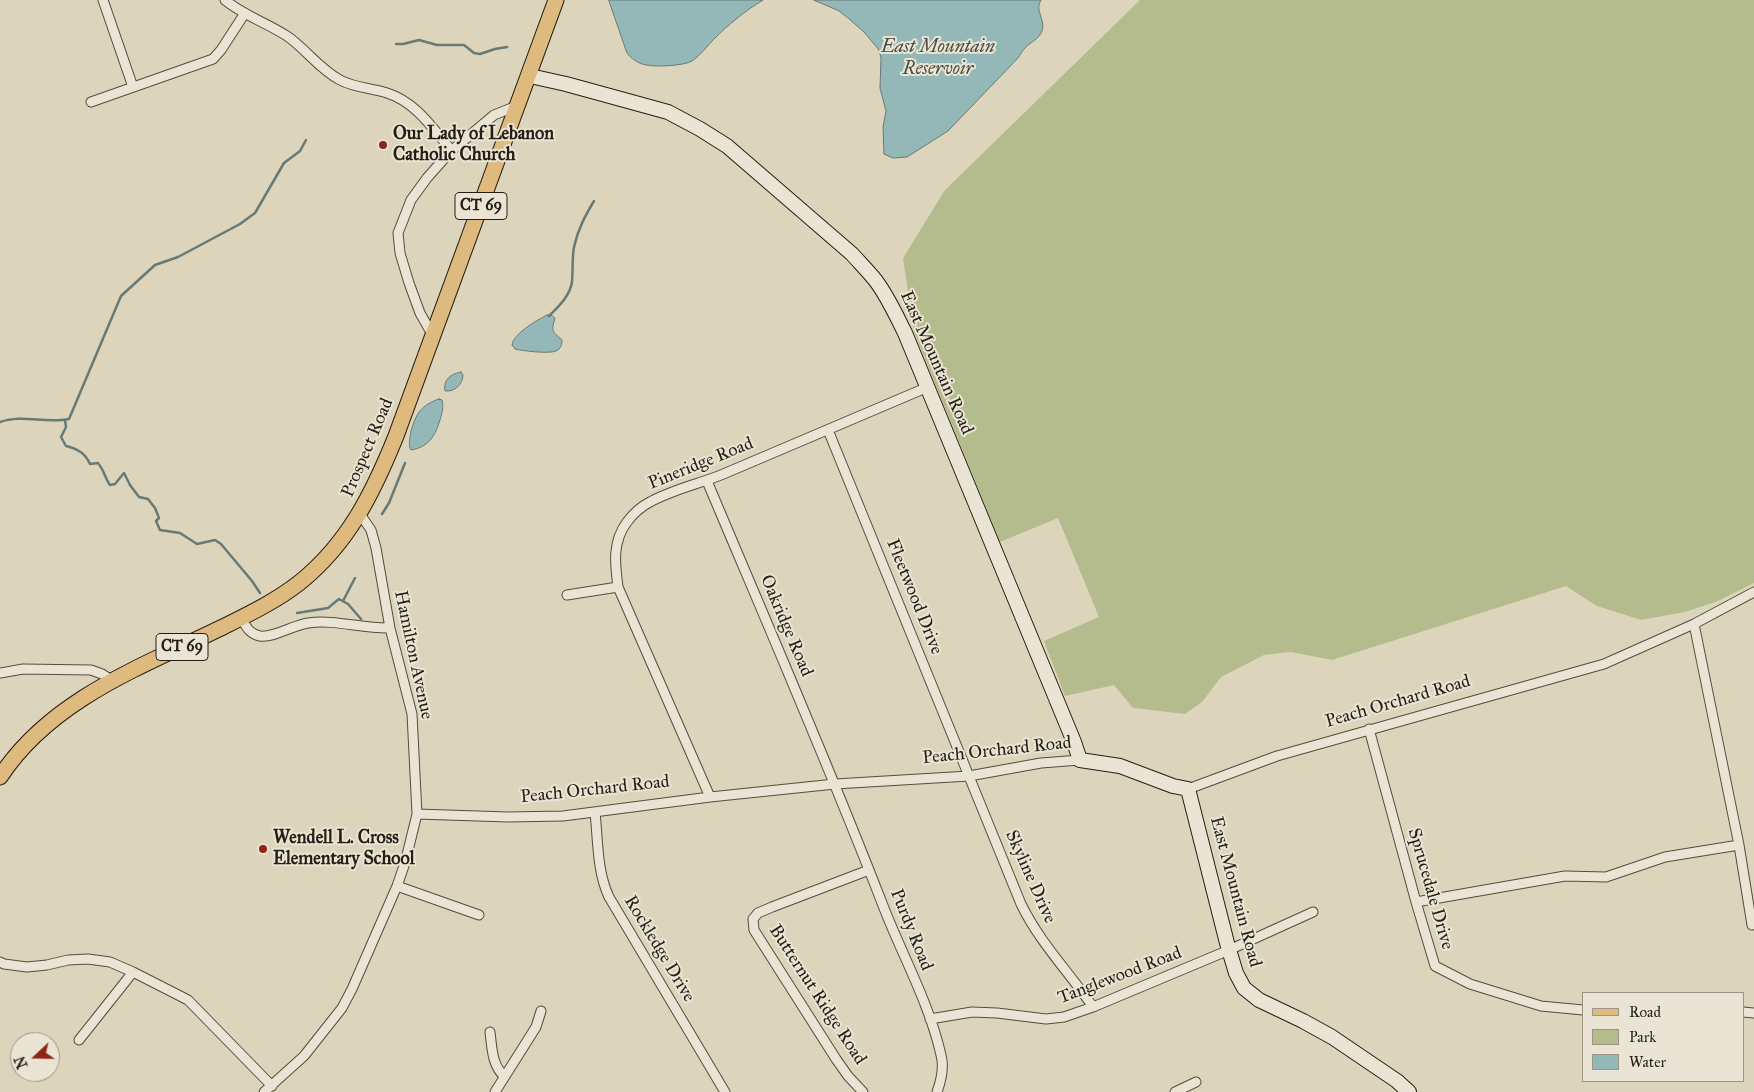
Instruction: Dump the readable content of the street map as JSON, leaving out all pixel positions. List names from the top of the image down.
{
  "streets": {
    "main road": ["CT 69", "Prospect Road"],
    "street": [
      "East Mountain Road",
      "Pineridge Road",
      "Fleetwood Drive",
      "Oakridge Road",
      "Hamilton Avenue",
      "Peach Orchard Road",
      "Skyline Drive",
      "Sprucedale Drive",
      "Purdy Road",
      "Rockledge Drive",
      "Tanglewood Road",
      "Butternut Ridge Road"
    ]
  },
  "crossings": [
    ["East Mountain Road", "Prospect Road"],
    ["East Mountain Road", "Pineridge Road"],
    ["East Mountain Road", "Peach Orchard Road"],
    ["East Mountain Road", "Tanglewood Road"],
    ["Prospect Road", "Hamilton Avenue"],
    ["Pineridge Road", "Fleetwood Drive"],
    ["Pineridge Road", "Oakridge Road"],
    ["Pineridge Road", "Peach Orchard Road"],
    ["Fleetwood Drive", "Peach Orchard Road"],
    ["Fleetwood Drive", "Skyline Drive"],
    ["Oakridge Road", "Peach Orchard Road"],
    ["Oakridge Road", "Purdy Road"],
    ["Hamilton Avenue", "Peach Orchard Road"],
    ["Peach Orchard Road", "Skyline Drive"],
    ["Peach Orchard Road", "Sprucedale Drive"],
    ["Peach Orchard Road", "Purdy Road"],
    ["Peach Orchard Road", "Rockledge Drive"],
    ["Skyline Drive", "Tanglewood Road"],
    ["Purdy Road", "Tanglewood Road"],
    ["Purdy Road", "Butternut Ridge Road"]
  ],
  "water": ["East Mountain Reservoir"],
  "places": ["Our Lady of Lebanon Catholic Church", "Wendell L. Cross Elementary School"],
  "legend": ["Road", "Park", "Water"],
  "north": "left"
}
